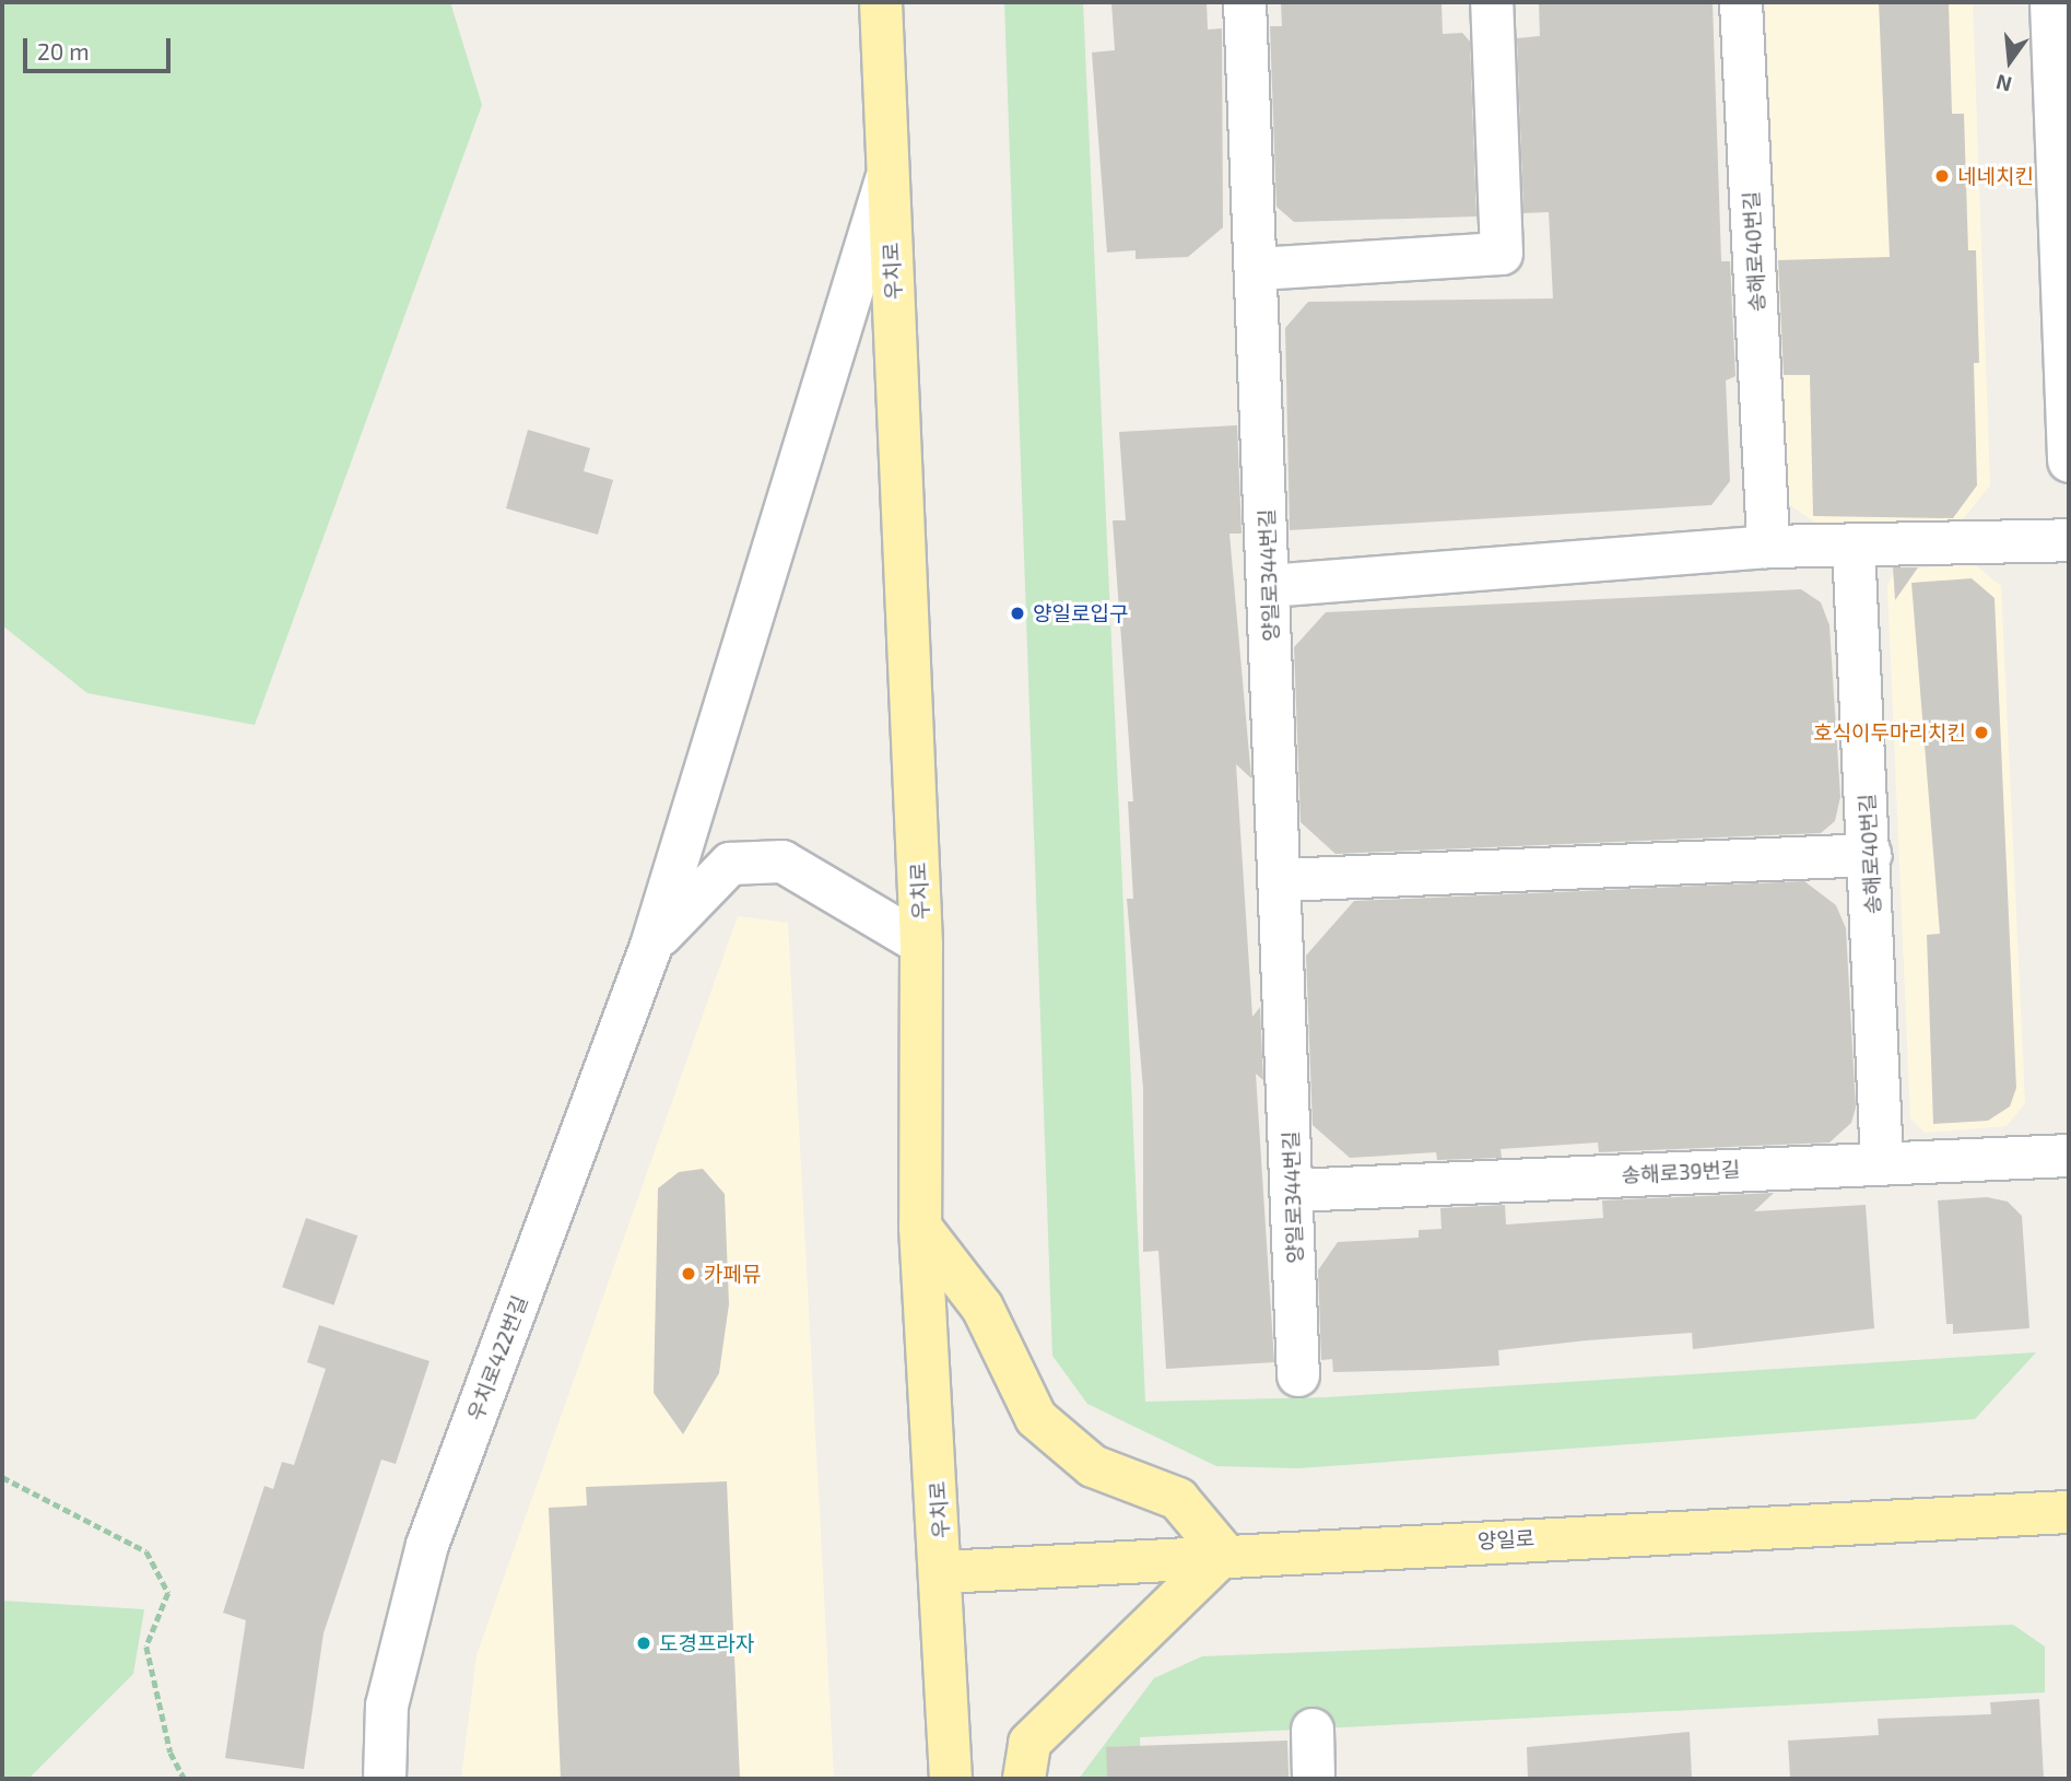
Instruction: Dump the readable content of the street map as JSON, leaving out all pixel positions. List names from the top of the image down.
{
  "streets": {
    "main road": ["우치로", "양일로"],
    "street": [
      "송해로40번길",
      "양일로344번길",
      "송해로39번길",
      "우치로422번길"
    ]
  },
  "crossings": [
    ["송해로40번길", "송해로39번길"],
    ["우치로", "우치로422번길"],
    ["우치로", "양일로"],
    ["양일로344번길", "송해로39번길"]
  ],
  "places": [
    "네네치킨",
    "양일로입구",
    "호식이두마리치킨",
    "카페뮤",
    "도경프라자"
  ],
  "scale_bar": "20 m",
  "north": "bottom"
}
